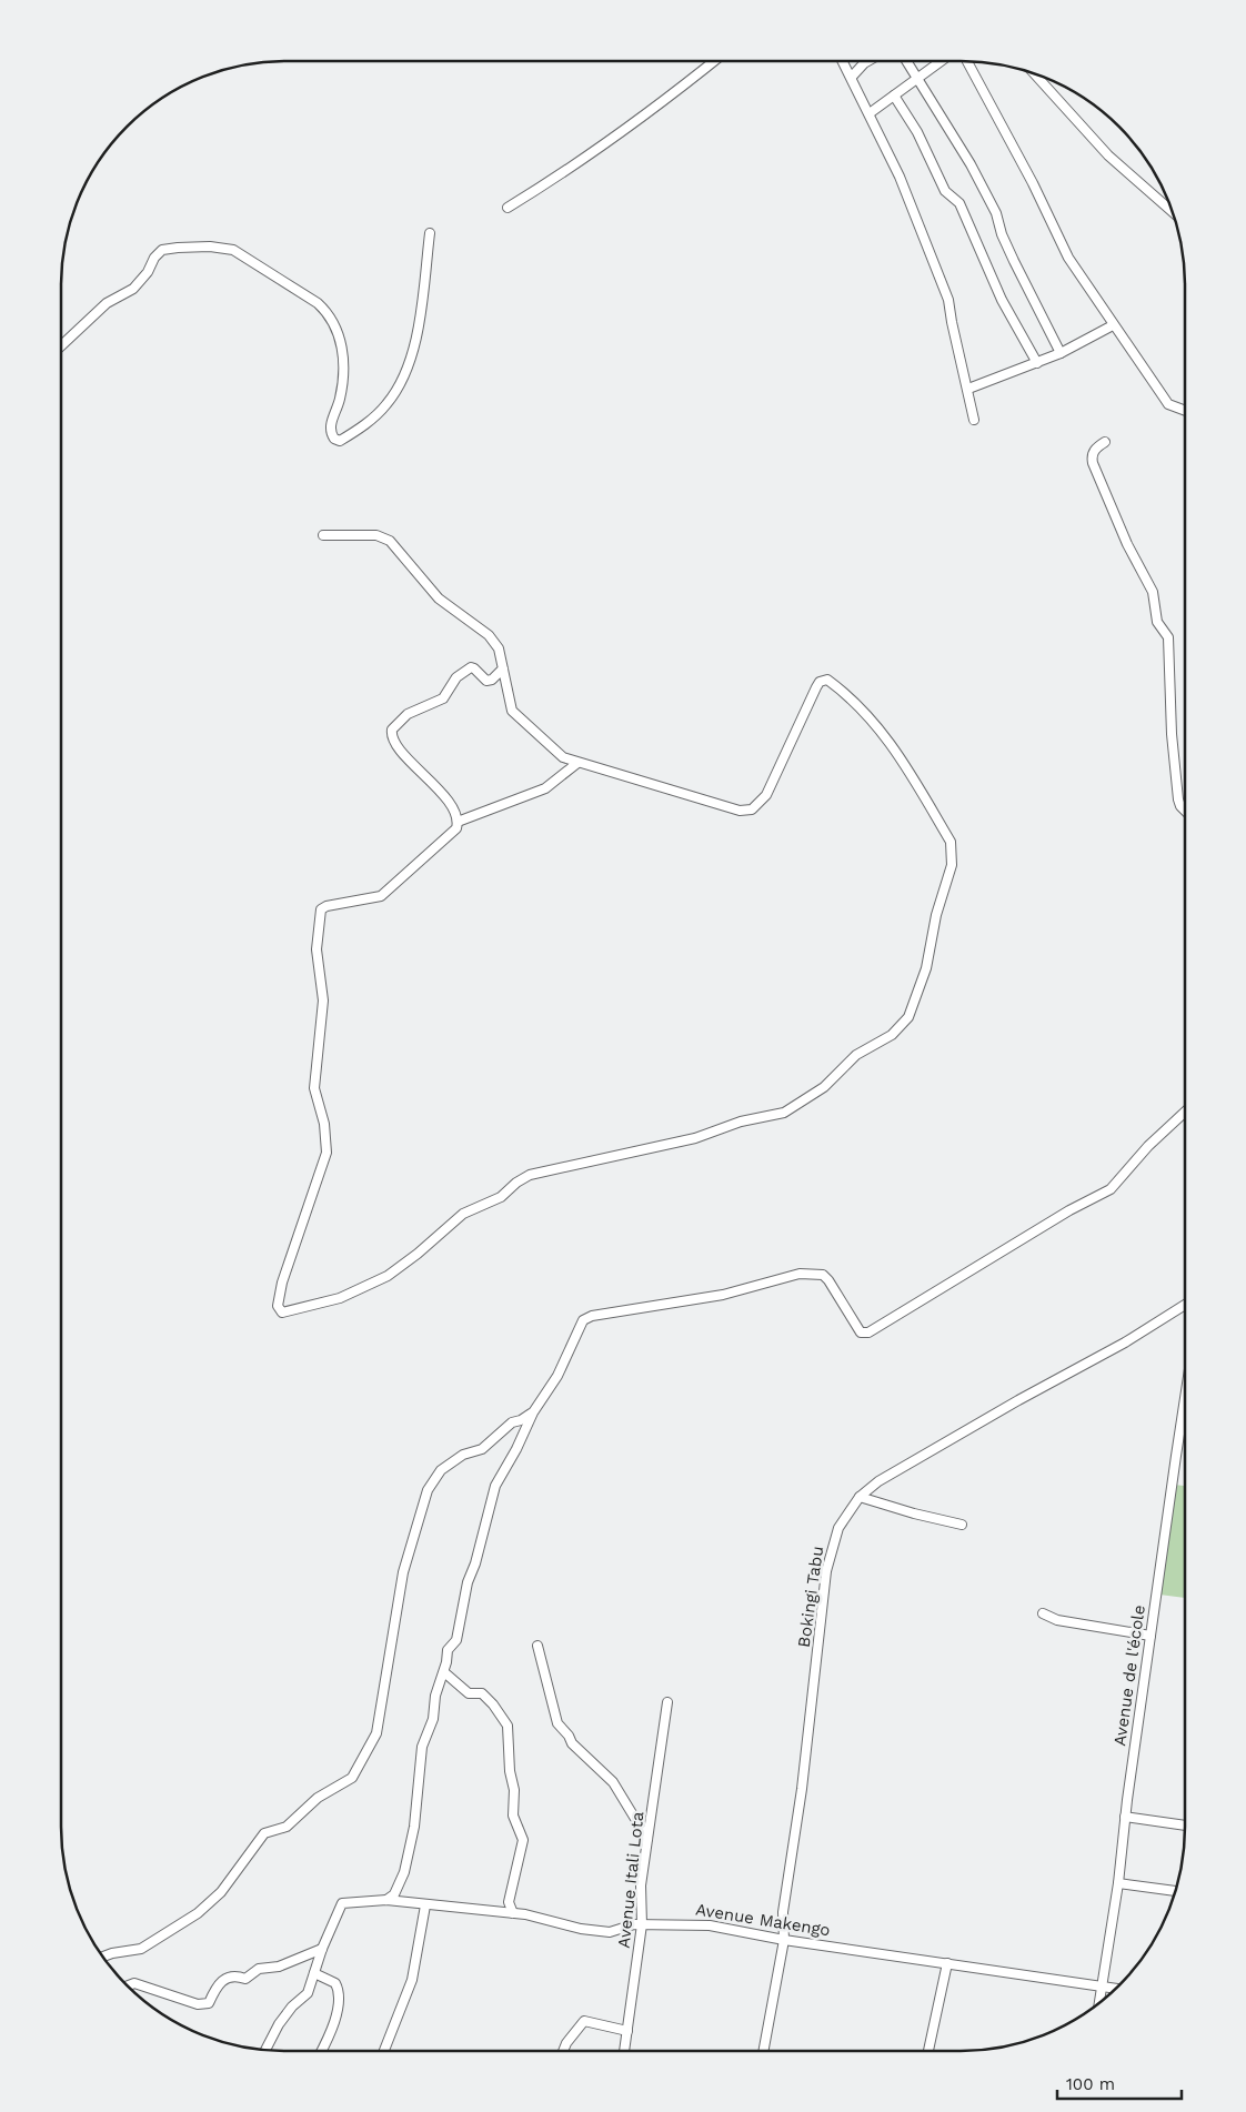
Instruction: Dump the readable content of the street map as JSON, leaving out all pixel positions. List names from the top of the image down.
{
  "streets": {
    "street": [
      "Bokingi Tabu",
      "Avenue de l'école",
      "Avenue Itali Lota",
      "Avenue Makengo"
    ]
  },
  "crossings": [
    ["Bokingi Tabu", "Avenue Makengo"],
    ["Avenue de l'école", "Avenue Makengo"],
    ["Avenue Itali Lota", "Avenue Makengo"]
  ],
  "scale_bar": "100 m"
}
